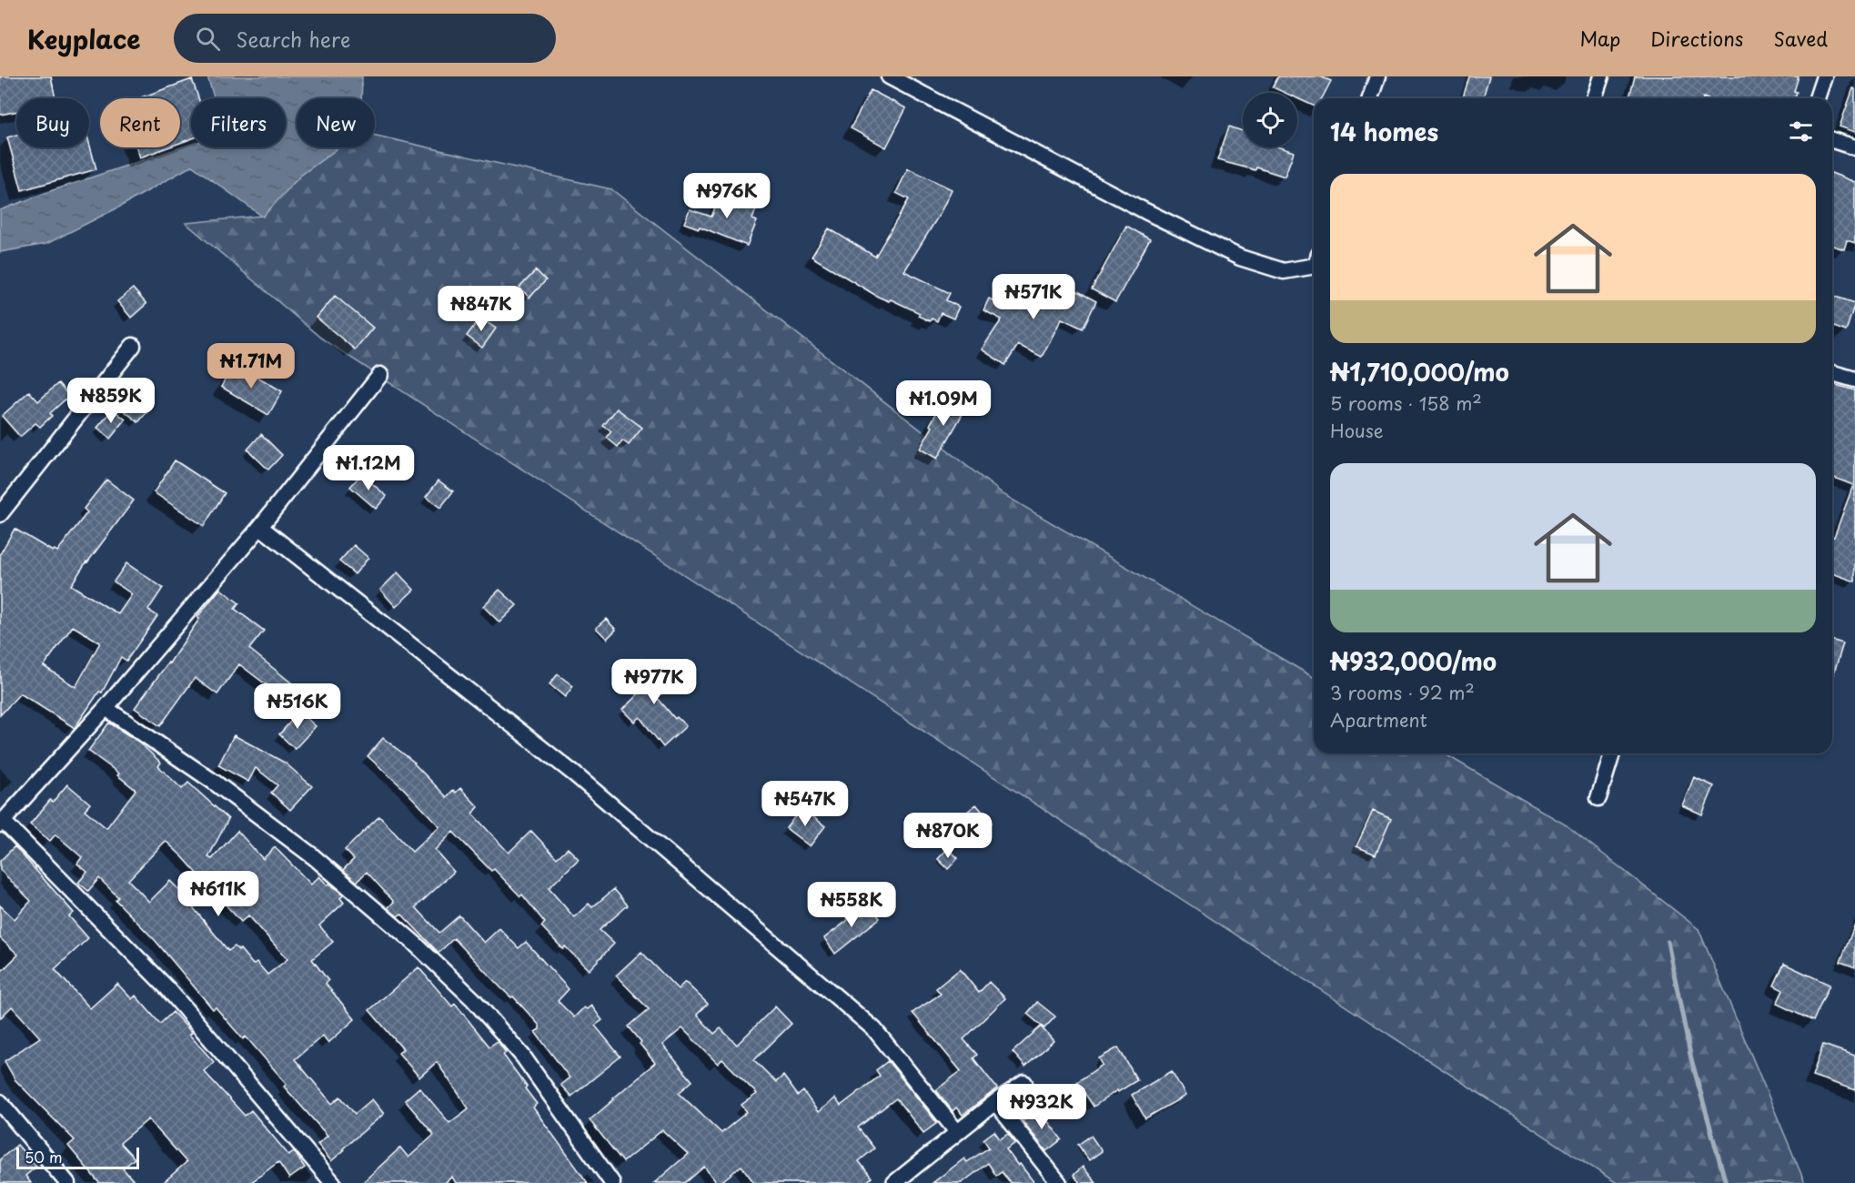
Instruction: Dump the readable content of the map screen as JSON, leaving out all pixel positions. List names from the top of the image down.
{
  "scale_bar": "50 m",
  "page": {
    "header": "Keyplace",
    "search": "Search here",
    "nav": ["Map", "Directions", "Saved"],
    "chip": [
      "Buy",
      "Rent",
      "Filters",
      "New"
    ],
    "heading": "14 homes",
    "list": [
      {
        "name": "₦1,710,000/mo",
        "note": "5 rooms · 158 m² · House"
      },
      {
        "name": "₦932,000/mo",
        "note": "3 rooms · 92 m² · Apartment"
      }
    ],
    "price": [
      "₦976K",
      "₦571K",
      "₦847K",
      "₦1.71M",
      "₦859K",
      "₦1.09M",
      "₦1.12M",
      "₦977K",
      "₦516K",
      "₦547K",
      "₦870K",
      "₦611K",
      "₦558K",
      "₦932K"
    ],
    "scale": "50 m"
  }
}
